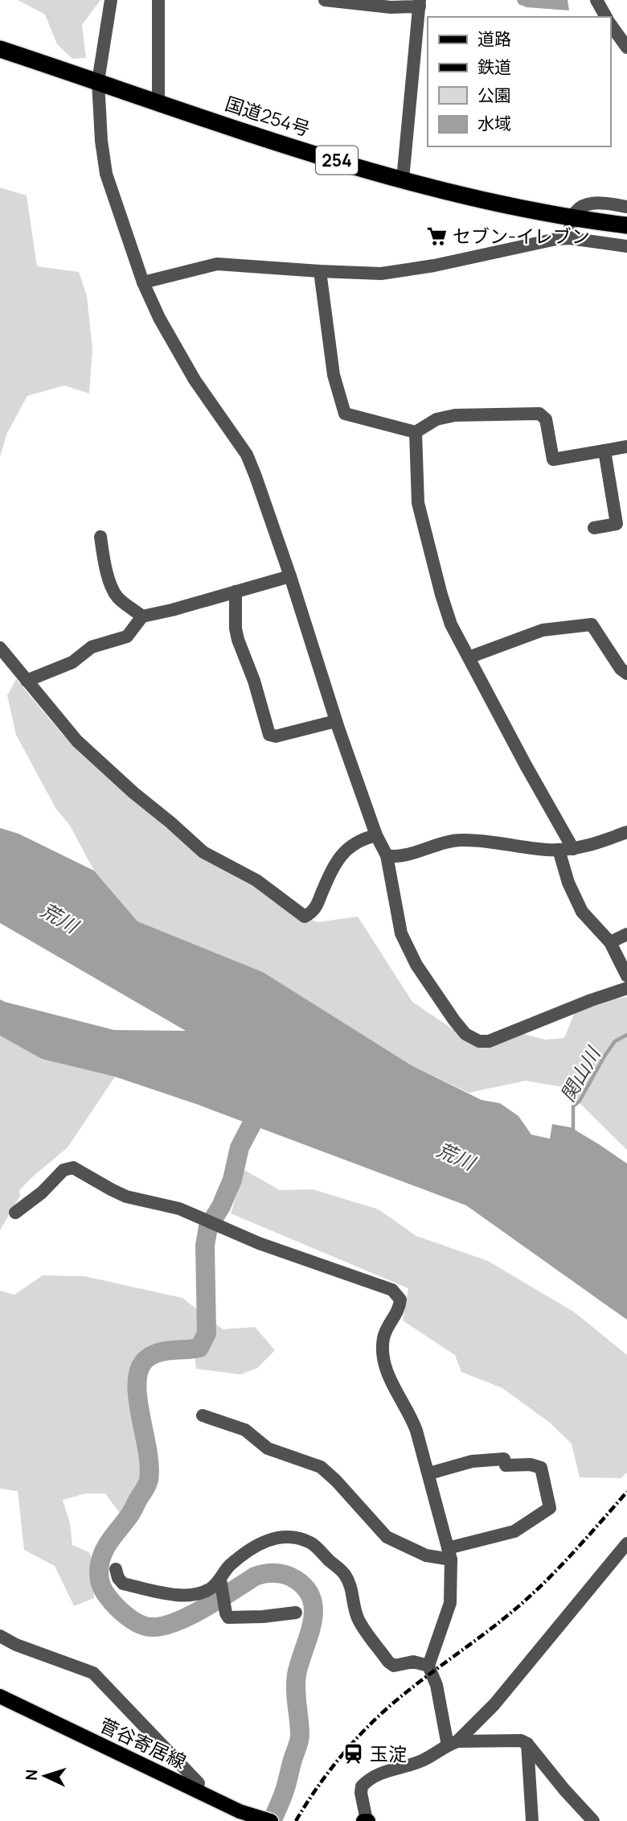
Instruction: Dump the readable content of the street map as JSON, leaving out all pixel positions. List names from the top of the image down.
{
  "streets": {
    "highway": ["国道254号", "254"],
    "main road": ["菅谷寄居線"]
  },
  "water": ["荒川", "関山川"],
  "places": {
    "supermarket": ["セブン-イレブン"],
    "station": ["玉淀"]
  },
  "legend": [
    "道路",
    "鉄道",
    "公園",
    "水域"
  ],
  "north": "left"
}
